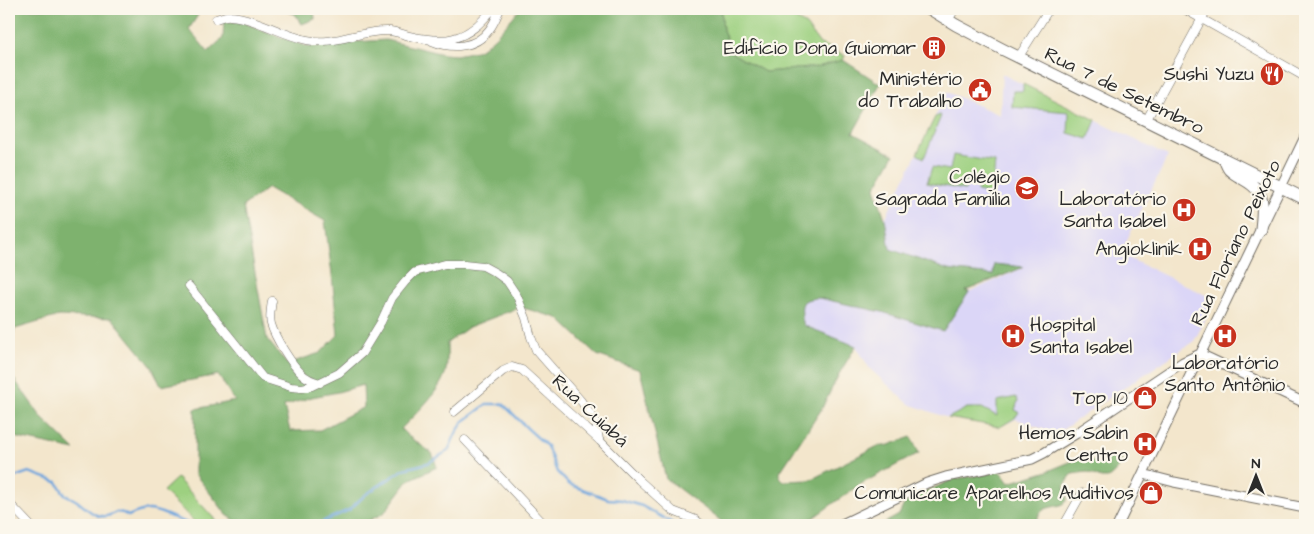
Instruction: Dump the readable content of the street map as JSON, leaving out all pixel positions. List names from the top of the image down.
{
  "streets": {
    "main road": ["Rua 7 de Setembro"],
    "street": ["Rua Floriano Peixoto", "Rua Cuiabá"]
  },
  "crossings": [
    ["Rua 7 de Setembro", "Rua Floriano Peixoto"]
  ],
  "places": {
    "building": ["Edifício Dona Guiomar"],
    "restaurant": ["Sushi Yuzu"],
    "public building": ["Ministério do Trabalho"],
    "school or university": ["Colégio Sagrada Família"],
    "hospital": [
      "Laboratório Santa Isabel",
      "Angioklinik",
      "Hospital Santa Isabel",
      "Laboratório Santo Antônio",
      "Hemos Sabin Centro"
    ],
    "shop": ["Top 10", "Comunicare Aparelhos Auditivos"]
  },
  "north": "top"
}
